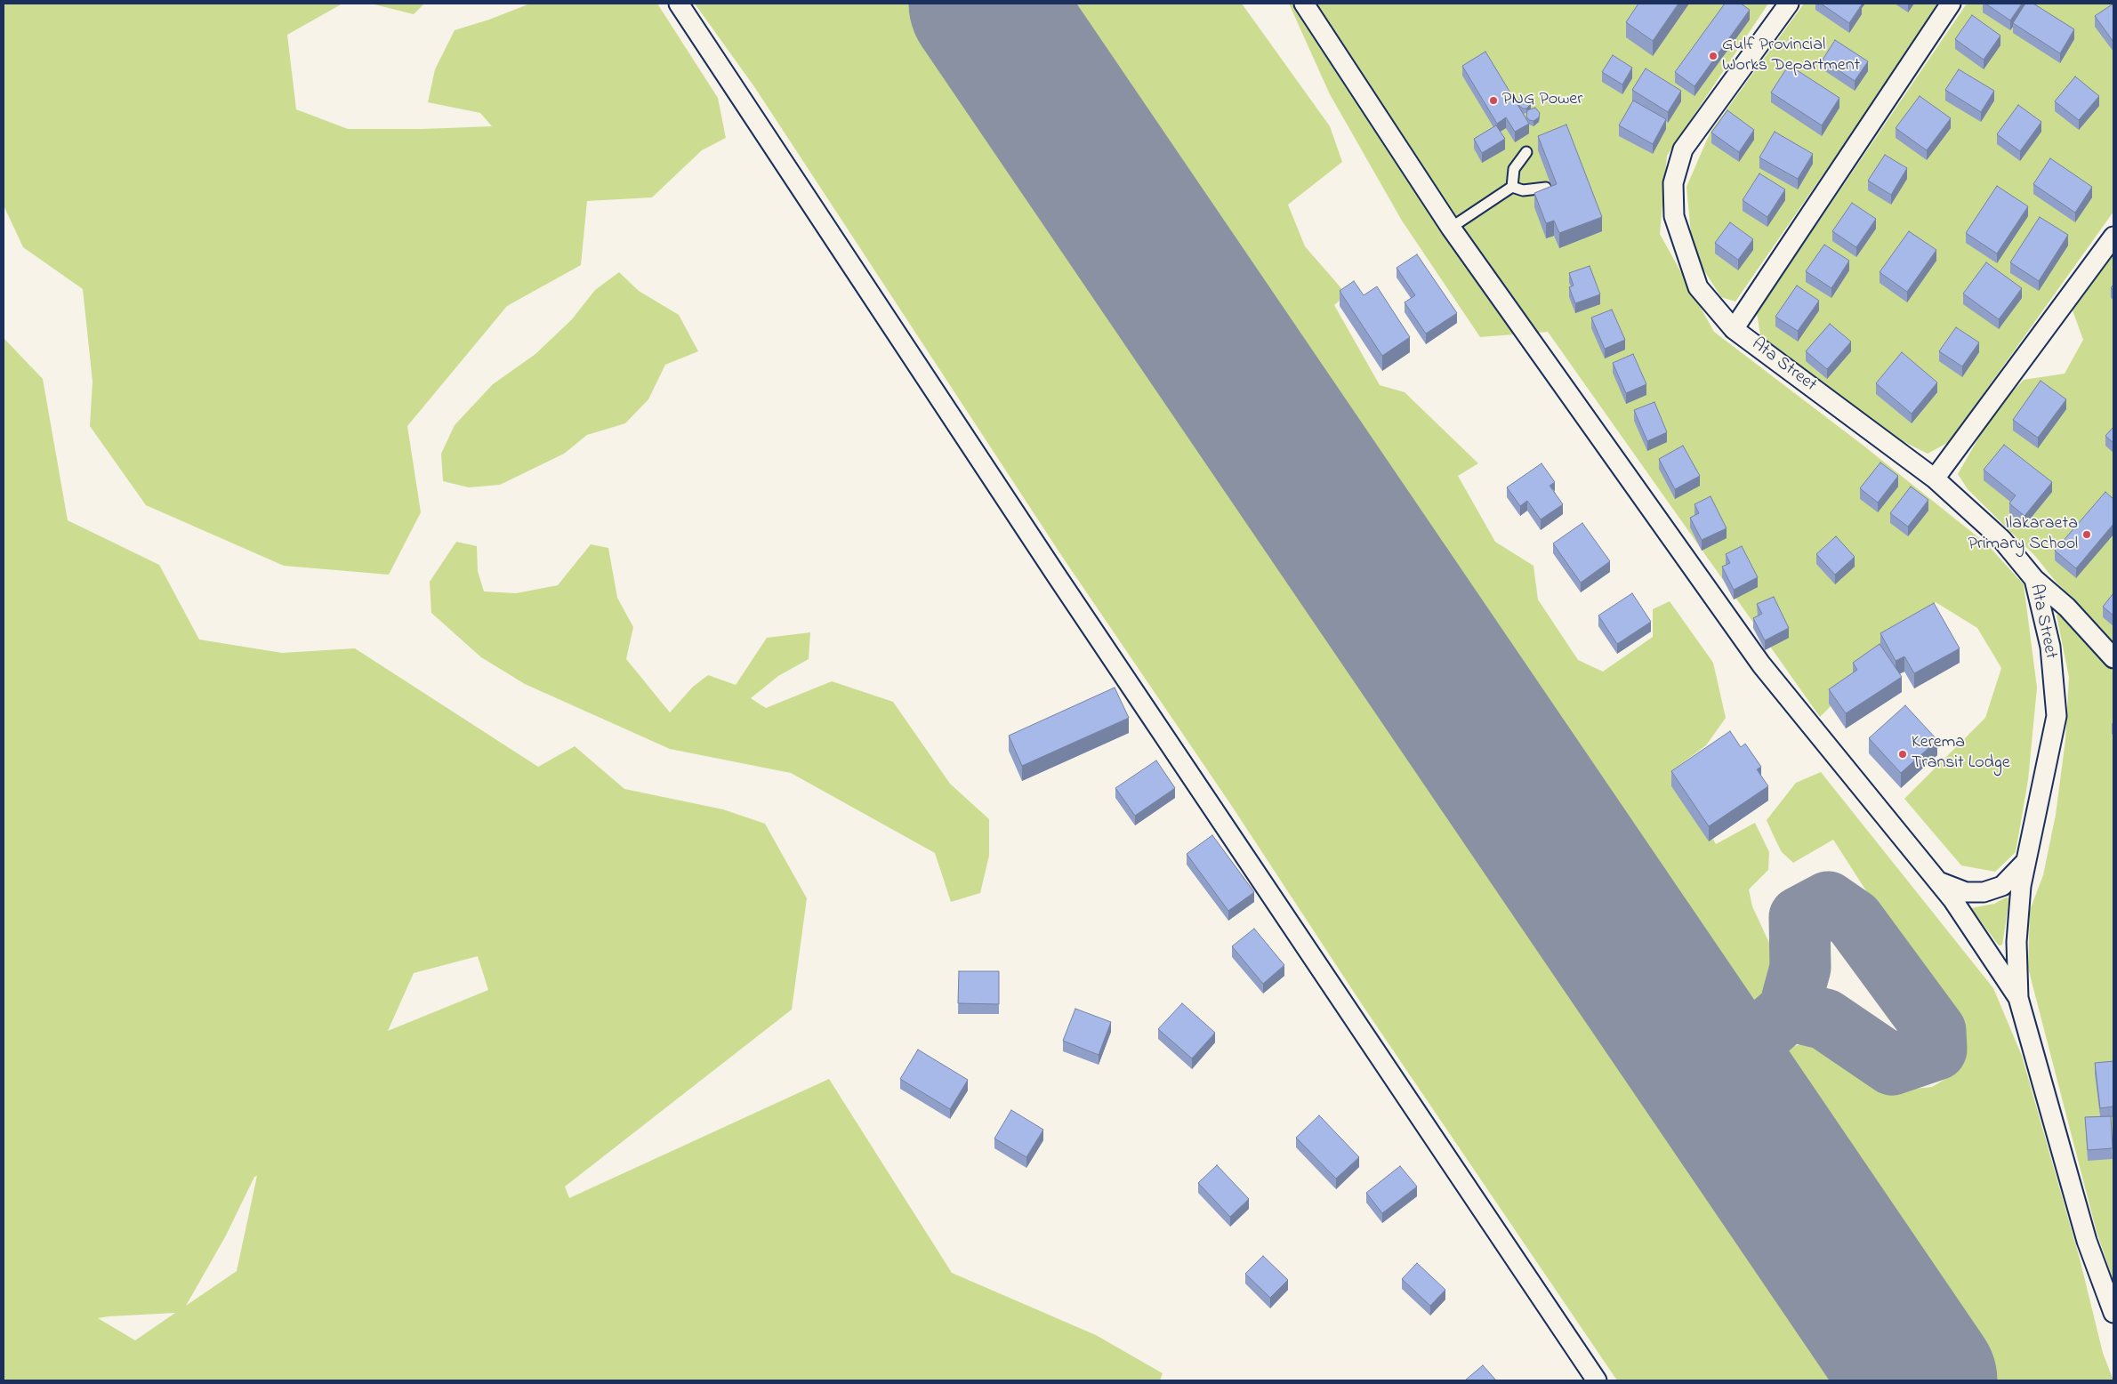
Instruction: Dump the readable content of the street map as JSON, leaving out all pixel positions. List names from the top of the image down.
{
  "streets": {
    "street": ["Ata Street"]
  },
  "places": [
    "Gulf Provincial Works Department",
    "PNG Power",
    "Ilakaraeta Primary School",
    "Kerema Transit Lodge"
  ]
}
